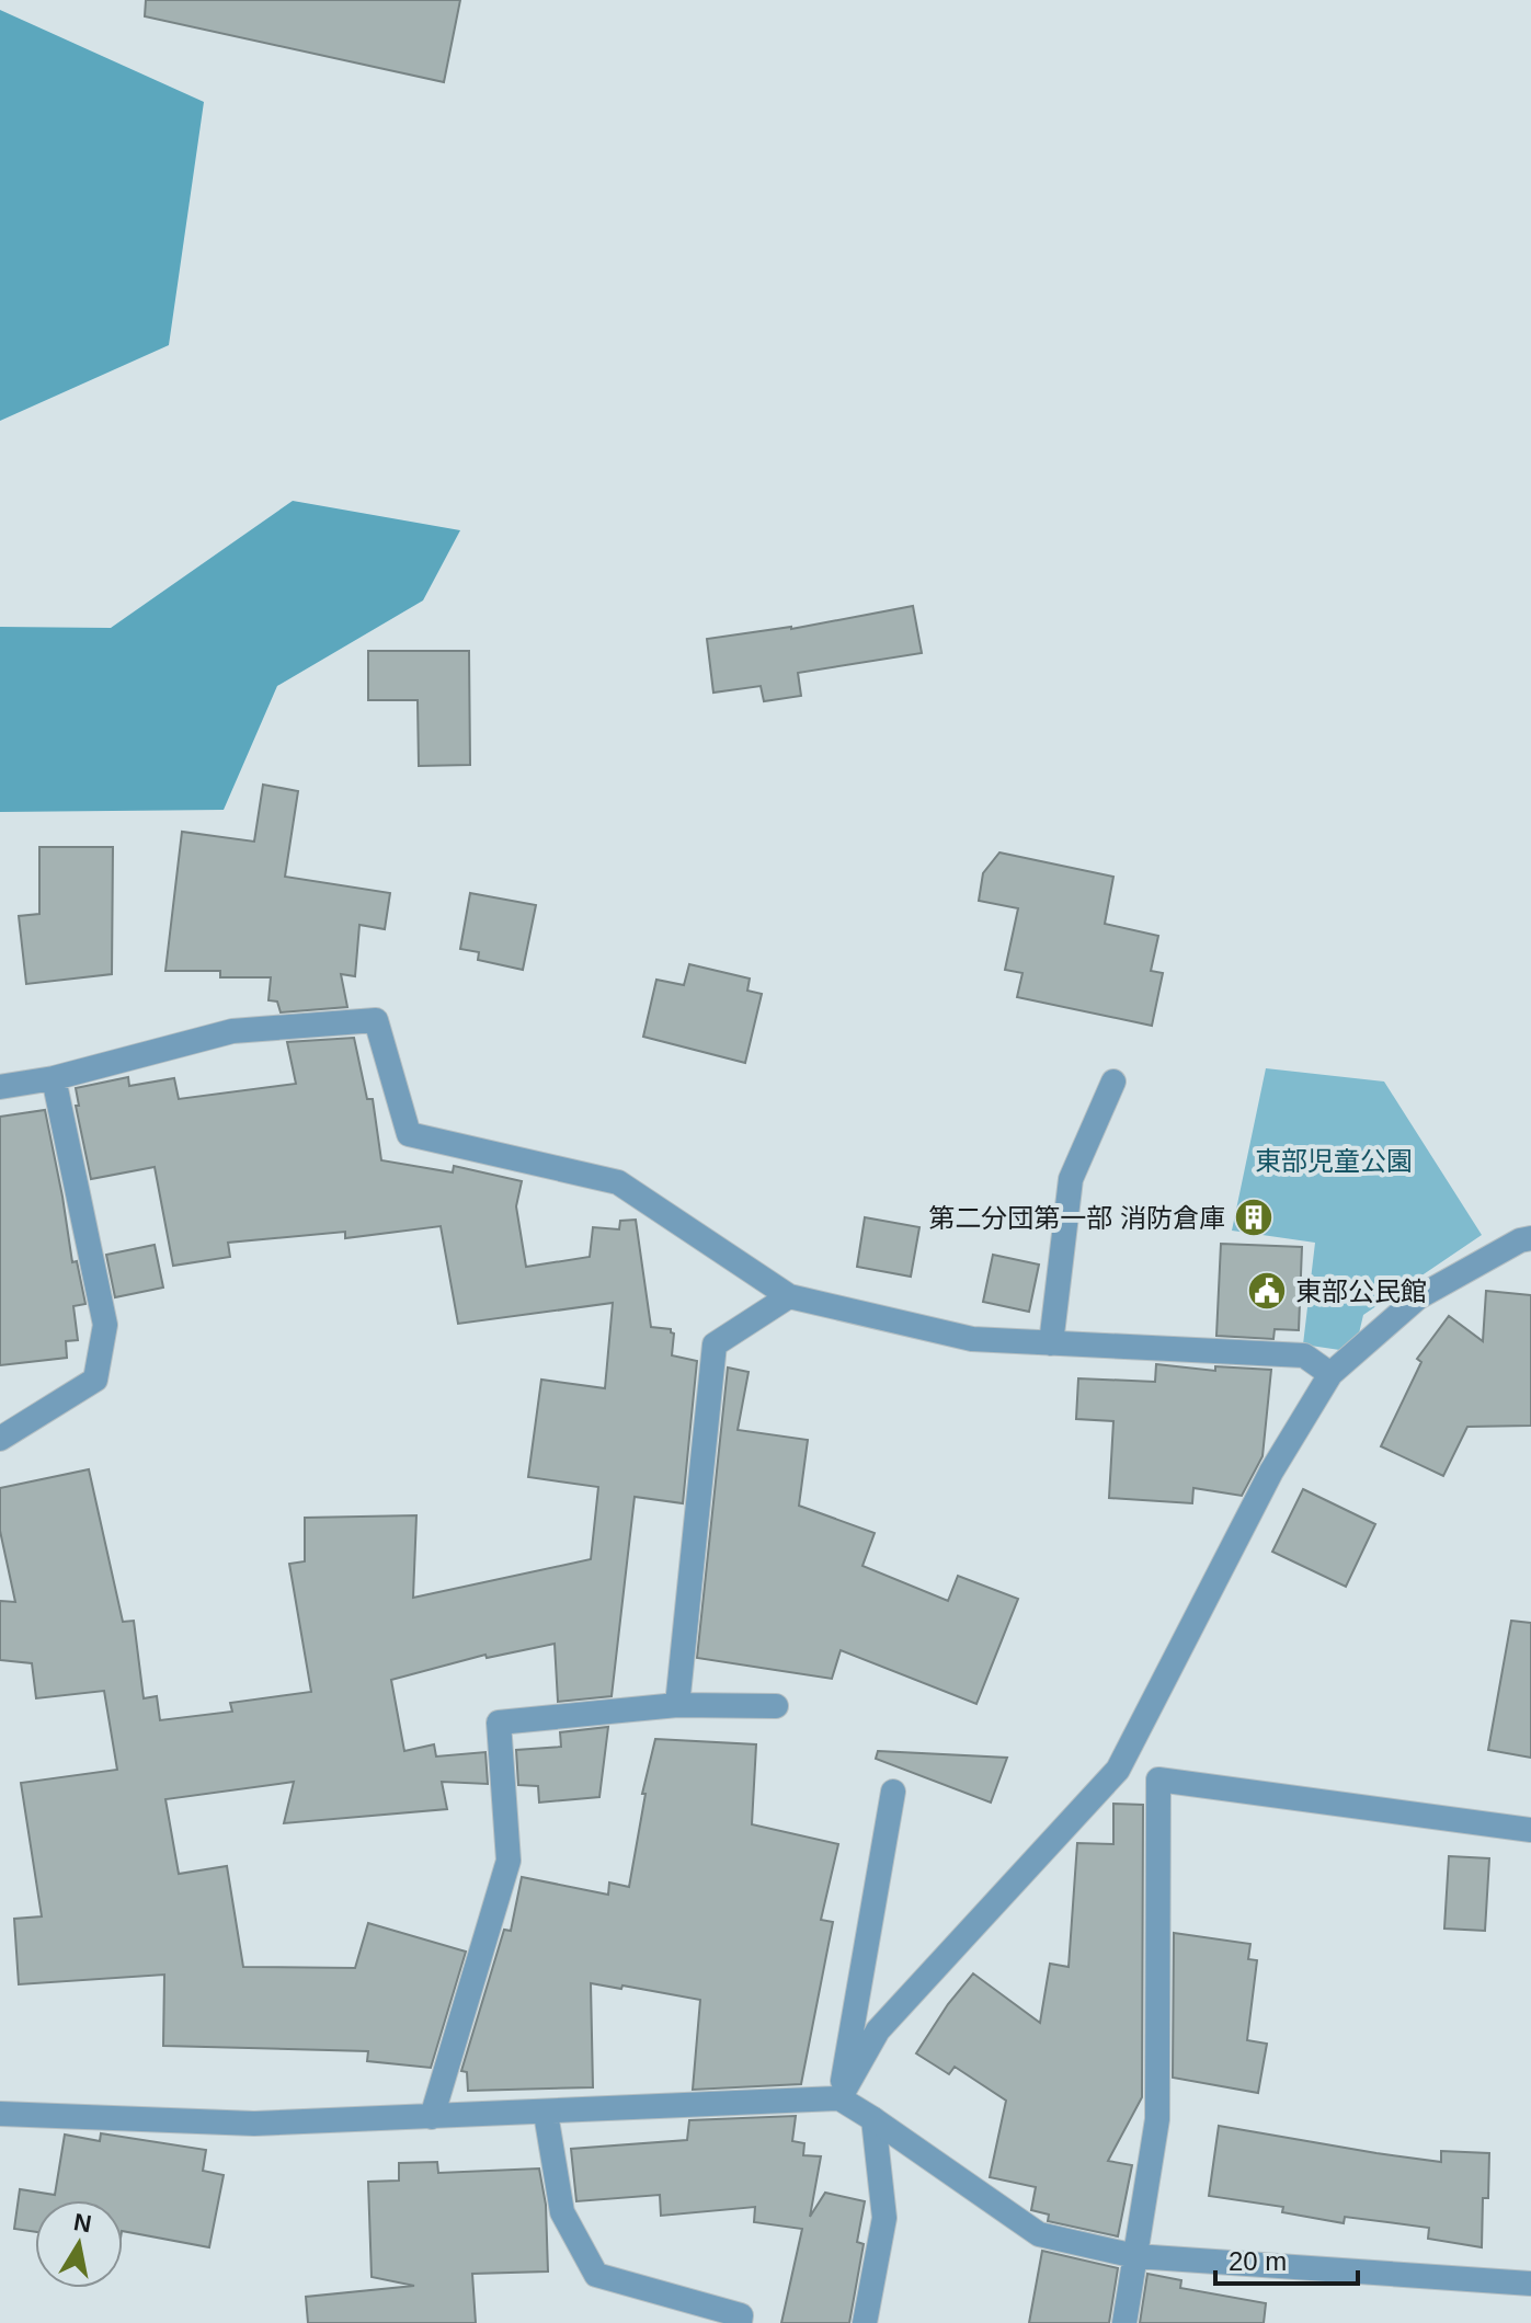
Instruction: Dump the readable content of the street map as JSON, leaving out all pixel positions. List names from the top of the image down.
{
  "parks": ["東部児童公園"],
  "places": {
    "building": ["第二分団第一部 消防倉庫"],
    "public building": ["東部公民館"]
  },
  "scale_bar": "20 m",
  "north": "top"
}
